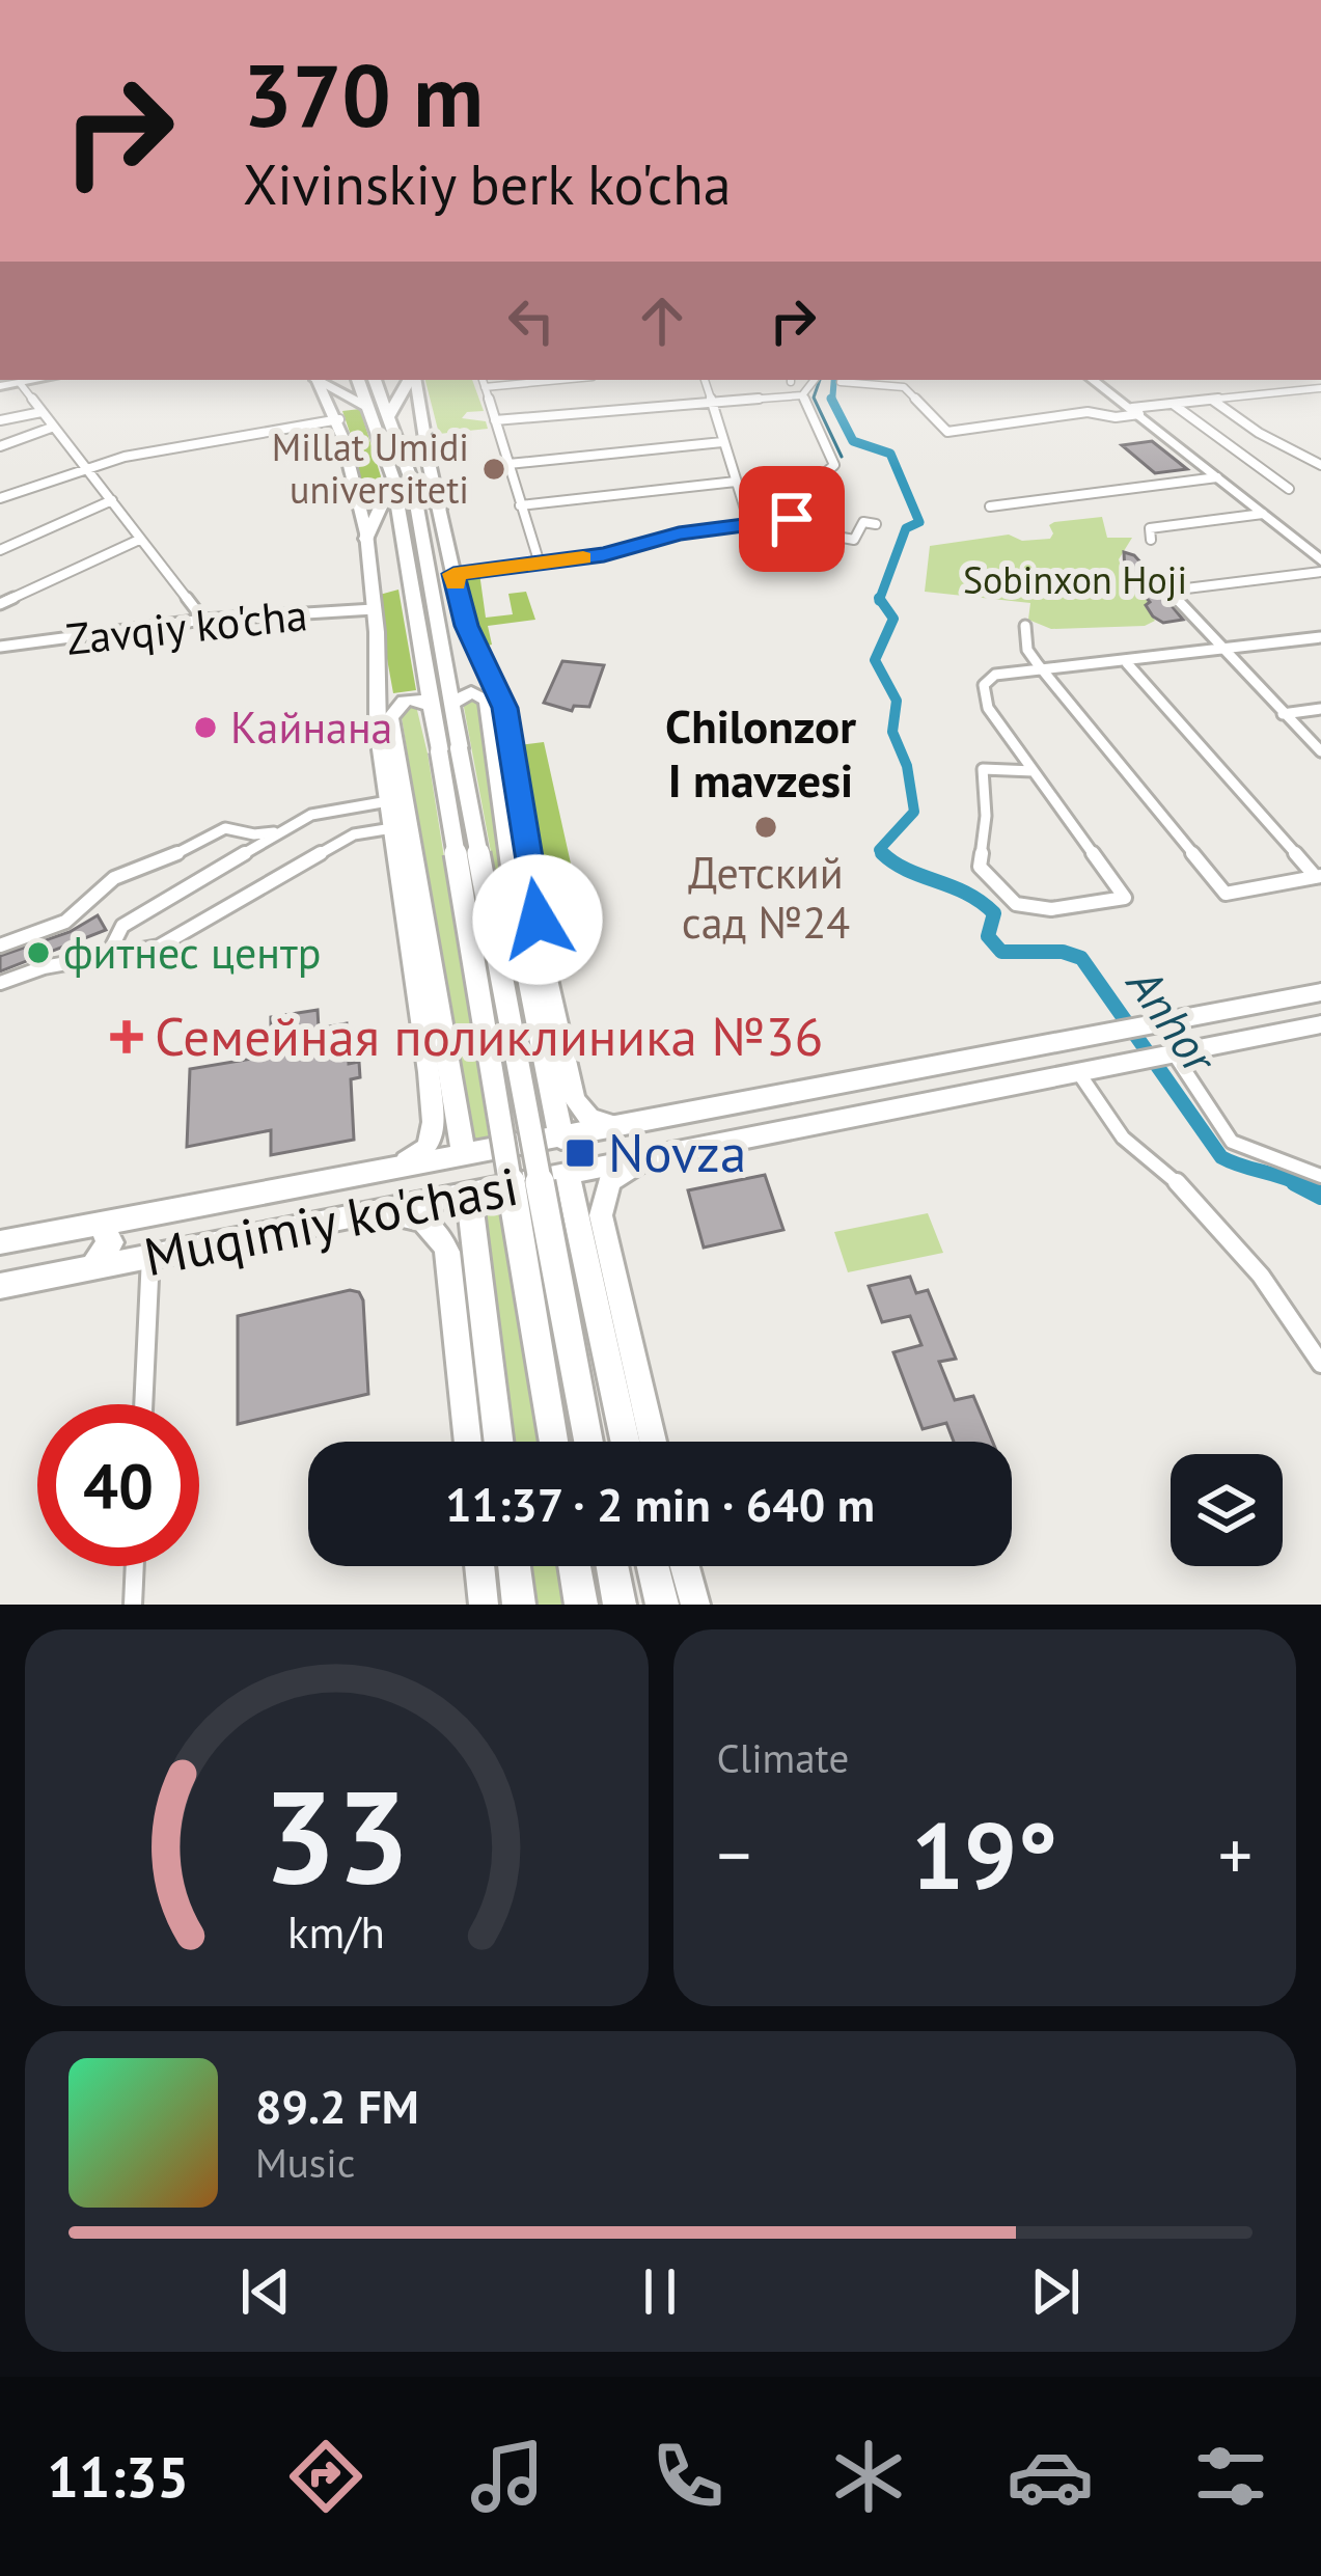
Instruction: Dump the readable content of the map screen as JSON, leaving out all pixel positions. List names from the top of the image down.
{
  "streets": {
    "main road": ["Muqimiy ko'chasi"],
    "street": ["Zavqiy ko'cha"]
  },
  "districts": ["Chilonzor I mavzesi"],
  "water": ["Anhor"],
  "parks": ["Sobinxon Hoji"],
  "places": {
    "other": [
      "Millat Umidi universiteti",
      "Кайнана",
      "Детский сад №24",
      "фитнес центр"
    ],
    "health": ["Семейная поликлиника №36"],
    "transit": ["Novza"]
  },
  "page": {
    "turn": ["370 m", "Xivinskiy berk ko'cha"],
    "limit": "40",
    "trip": "11:37 · 2 min · 640 m",
    "tile": "Climate",
    "heat": ["−", "19°", "+"],
    "song": ["89.2 FM", "Music"],
    "tabs": "11:35",
    "gauge": ["33", "km/h"]
  }
}
